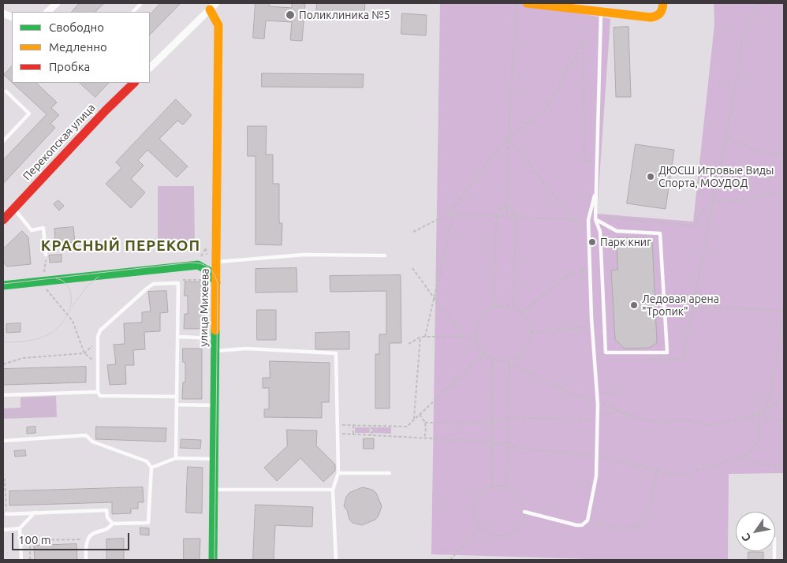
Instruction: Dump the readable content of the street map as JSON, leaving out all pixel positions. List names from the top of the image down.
{
  "streets": {
    "street": ["Перекопская улица", "улица Михеева"]
  },
  "districts": ["КРАСНЫЙ ПЕРЕКОП"],
  "places": [
    "Поликлиника №5",
    "ДЮСШ Игровые Виды Спорта, МОУДОД",
    "Парк книг",
    "Ледовая арена \"Тропик\""
  ],
  "legend": ["Свободно", "Медленно", "Пробка"],
  "scale_bar": "100 m",
  "north": "bottom left"
}
